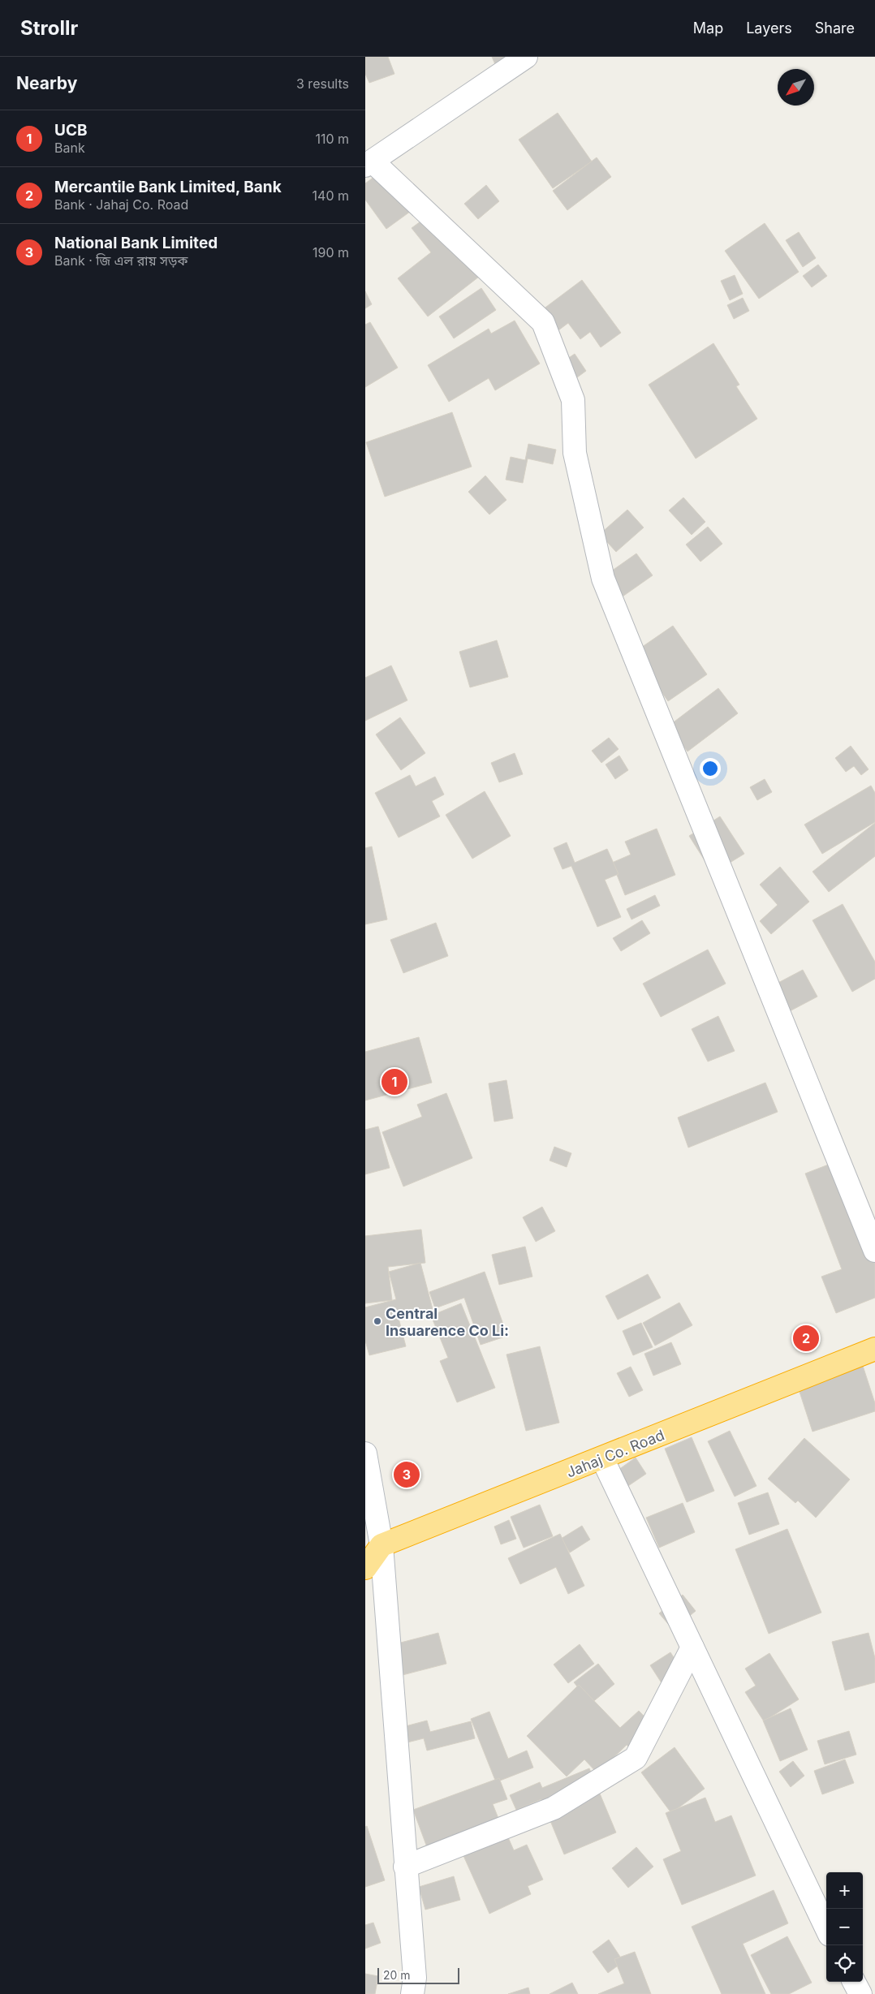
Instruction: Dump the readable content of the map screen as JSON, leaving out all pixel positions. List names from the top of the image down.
{
  "streets": {
    "highway": ["Jahaj Co. Road"]
  },
  "places": ["Central Insuarence Co Li:"],
  "scale_bar": "20 m",
  "north": "bottom left",
  "page": {
    "header": "Strollr",
    "nav": ["Map", "Layers", "Share"],
    "heading": ["Nearby", "3 results"],
    "list": [
      {
        "mark": "1",
        "name": "UCB",
        "note": "Bank",
        "value": "110 m"
      },
      {
        "mark": "2",
        "name": "Mercantile Bank Limited, Bank",
        "note": "Bank · Jahaj Co. Road",
        "value": "140 m"
      },
      {
        "mark": "3",
        "name": "National Bank Limited",
        "note": "Bank · জি এল রায় সড়ক",
        "value": "190 m"
      }
    ],
    "pins": ["1", "2", "3"],
    "map_buttons": ["+", "−"],
    "scale": "20 m"
  }
}
